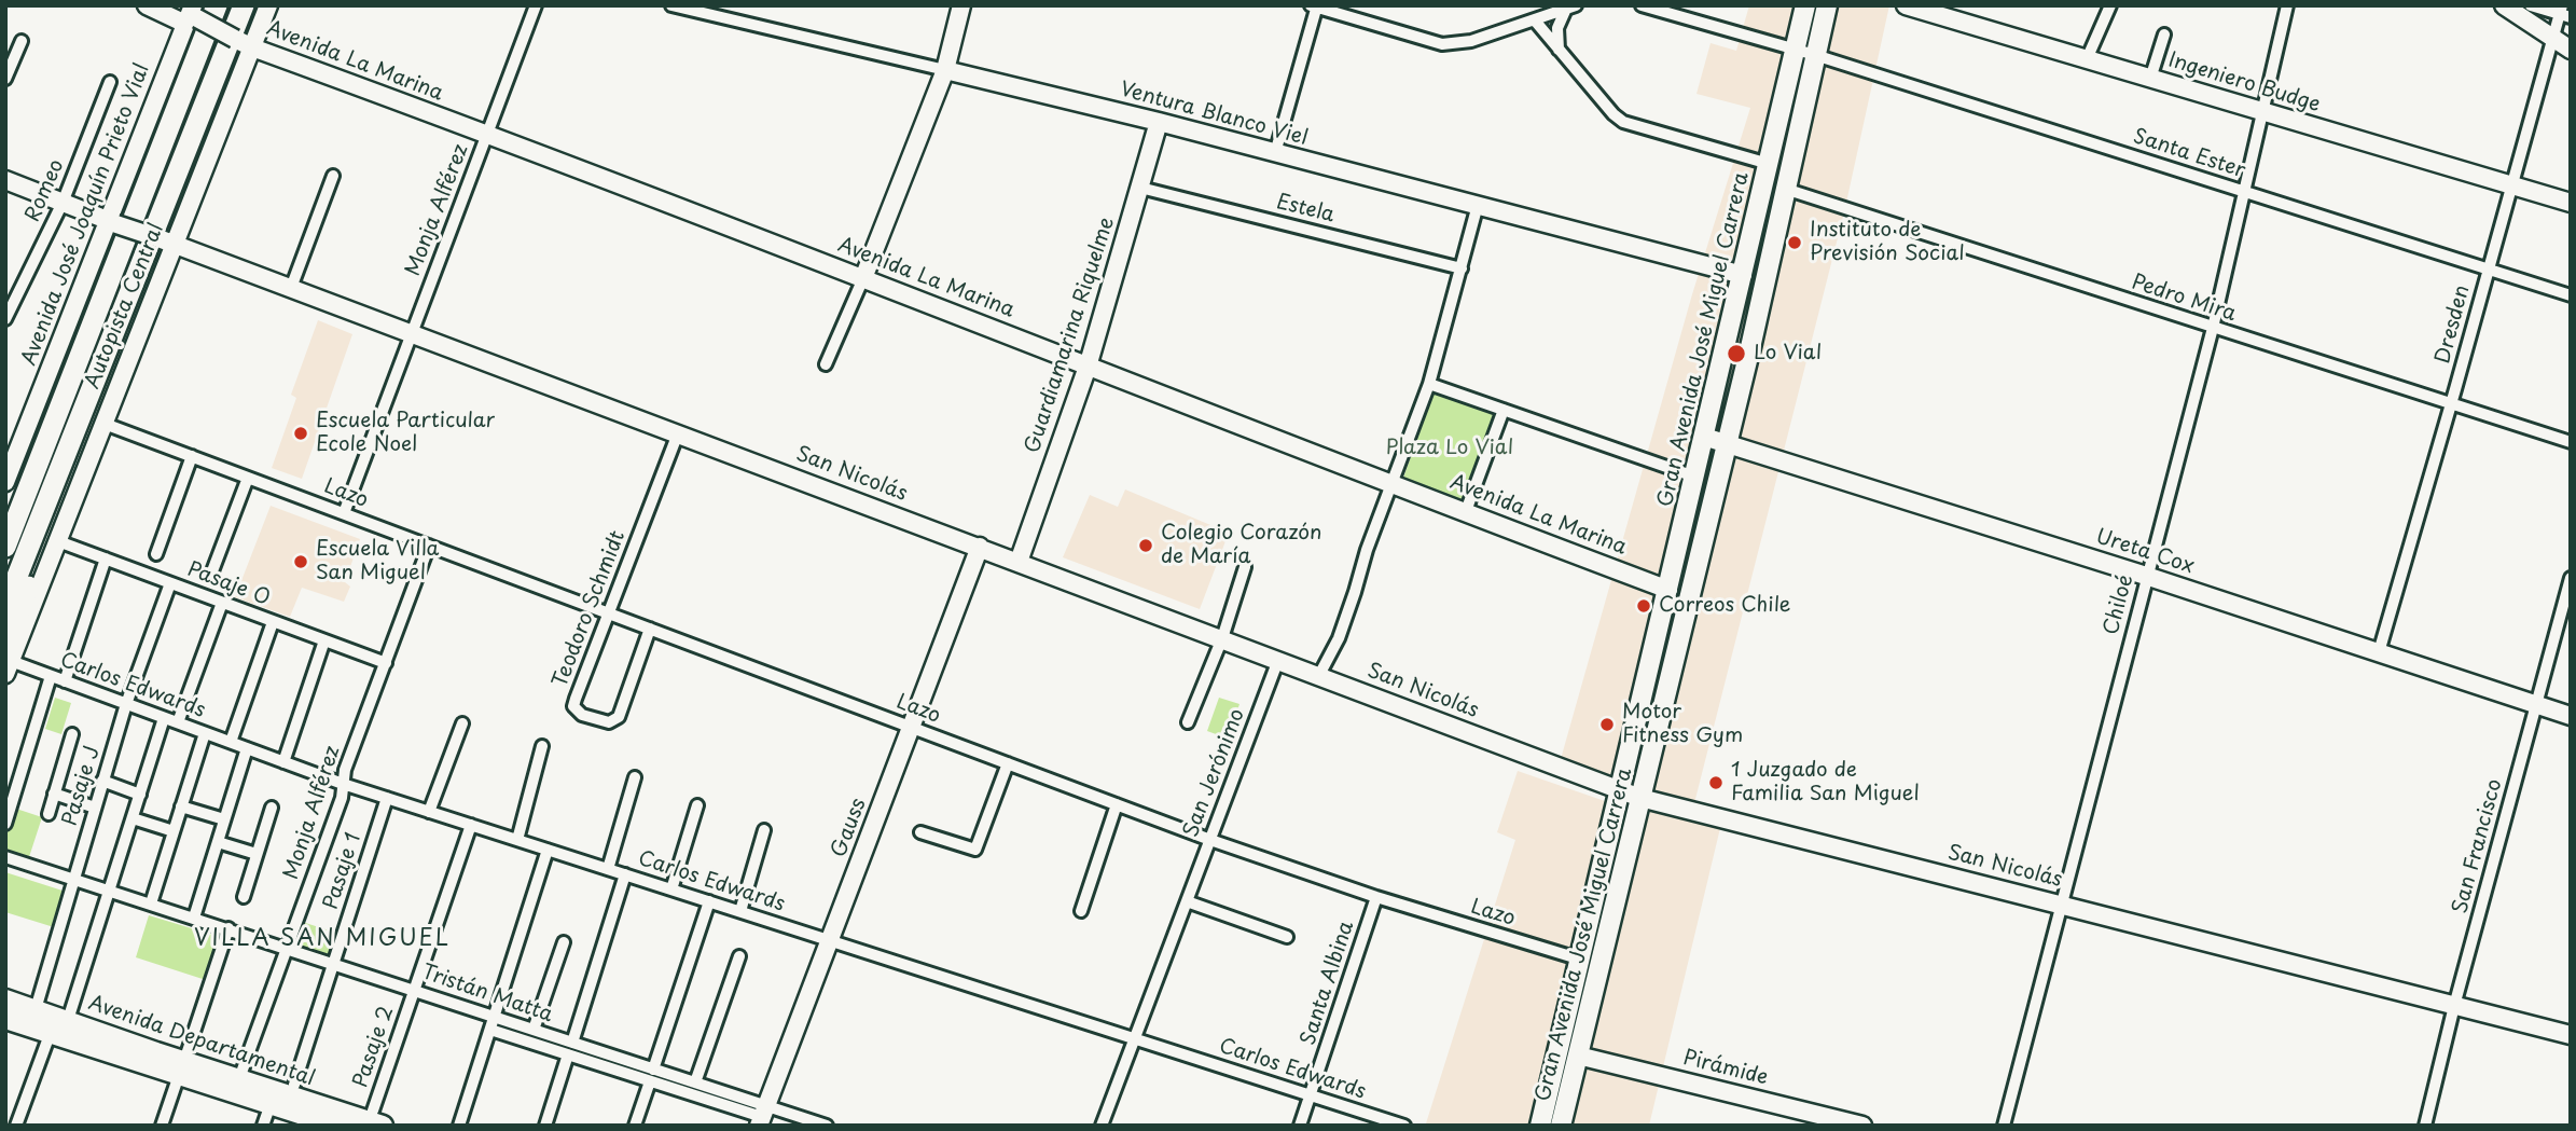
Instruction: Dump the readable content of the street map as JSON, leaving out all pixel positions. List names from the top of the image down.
{
  "streets": {
    "highway": ["Autopista Central"],
    "main road": ["Gran Avenida José Miguel Carrera", "Avenida Departamental"],
    "street": [
      "Avenida La Marina",
      "Ingeniero Budge",
      "Ventura Blanco Viel",
      "Santa Ester",
      "Romeo",
      "Estela",
      "Monja Alférez",
      "Avenida José Joaquín Prieto Vial",
      "Pedro Mira",
      "Dresden",
      "Guardiamarina Riquelme",
      "San Nicolás",
      "Lazo",
      "Ureta Cox",
      "Pasaje O",
      "Chiloé",
      "Teodoro Schmidt",
      "Carlos Edwards",
      "San Jerónimo",
      "Pasaje J",
      "Gauss",
      "San Francisco",
      "Pasaje 1",
      "Santa Albina",
      "Tristán Matta",
      "Pasaje 2",
      "Pirámide"
    ]
  },
  "crossings": [
    ["Avenida La Marina", "Monja Alférez"],
    ["Avenida La Marina", "Avenida José Joaquín Prieto Vial"],
    ["Avenida La Marina", "Guardiamarina Riquelme"],
    ["Avenida La Marina", "Gran Avenida José Miguel Carrera"],
    ["Ingeniero Budge", "Dresden"],
    ["Ingeniero Budge", "Chiloé"],
    ["Ventura Blanco Viel", "Guardiamarina Riquelme"],
    ["Ventura Blanco Viel", "Gran Avenida José Miguel Carrera"],
    ["Santa Ester", "Dresden"],
    ["Santa Ester", "Gran Avenida José Miguel Carrera"],
    ["Santa Ester", "Chiloé"],
    ["Romeo", "San Nicolás"],
    ["Estela", "Guardiamarina Riquelme"],
    ["Monja Alférez", "San Nicolás"],
    ["Monja Alférez", "Lazo"],
    ["Monja Alférez", "Pasaje O"],
    ["Monja Alférez", "Carlos Edwards"],
    ["Monja Alférez", "Tristán Matta"],
    ["Monja Alférez", "Avenida Departamental"],
    ["Avenida José Joaquín Prieto Vial", "San Nicolás"],
    ["Pedro Mira", "Dresden"],
    ["Pedro Mira", "Gran Avenida José Miguel Carrera"],
    ["Pedro Mira", "Chiloé"],
    ["Dresden", "Ureta Cox"],
    ["Guardiamarina Riquelme", "San Nicolás"],
    ["Gran Avenida José Miguel Carrera", "San Nicolás"],
    ["Gran Avenida José Miguel Carrera", "Lazo"],
    ["Gran Avenida José Miguel Carrera", "Ureta Cox"],
    ["Gran Avenida José Miguel Carrera", "Pirámide"],
    ["San Nicolás", "Chiloé"],
    ["San Nicolás", "Teodoro Schmidt"],
    ["San Nicolás", "San Jerónimo"],
    ["San Nicolás", "Gauss"],
    ["San Nicolás", "San Francisco"],
    ["Lazo", "Teodoro Schmidt"],
    ["Lazo", "San Jerónimo"],
    ["Lazo", "Gauss"],
    ["Lazo", "Santa Albina"],
    ["Ureta Cox", "Chiloé"],
    ["Ureta Cox", "San Francisco"],
    ["Pasaje O", "Pasaje J"],
    ["Carlos Edwards", "San Jerónimo"],
    ["Carlos Edwards", "Pasaje J"],
    ["Carlos Edwards", "Gauss"],
    ["Carlos Edwards", "Pasaje 1"],
    ["Carlos Edwards", "Santa Albina"],
    ["Carlos Edwards", "Pasaje 2"],
    ["Pasaje J", "Tristán Matta"],
    ["Pasaje J", "Avenida Departamental"],
    ["Gauss", "Tristán Matta"],
    ["Pasaje 1", "Tristán Matta"],
    ["Tristán Matta", "Pasaje 2"],
    ["Avenida Departamental", "Pasaje 2"]
  ],
  "districts": ["VILLA SAN MIGUEL"],
  "parks": ["Plaza Lo Vial"],
  "places": [
    "Instituto de Previsión Social",
    "Lo Vial",
    "Escuela Particular Ecole Noel",
    "Colegio Corazón de María",
    "Escuela Villa San Miguel",
    "Correos Chile",
    "Motor Fitness Gym",
    "1 Juzgado de Familia San Miguel"
  ]
}
